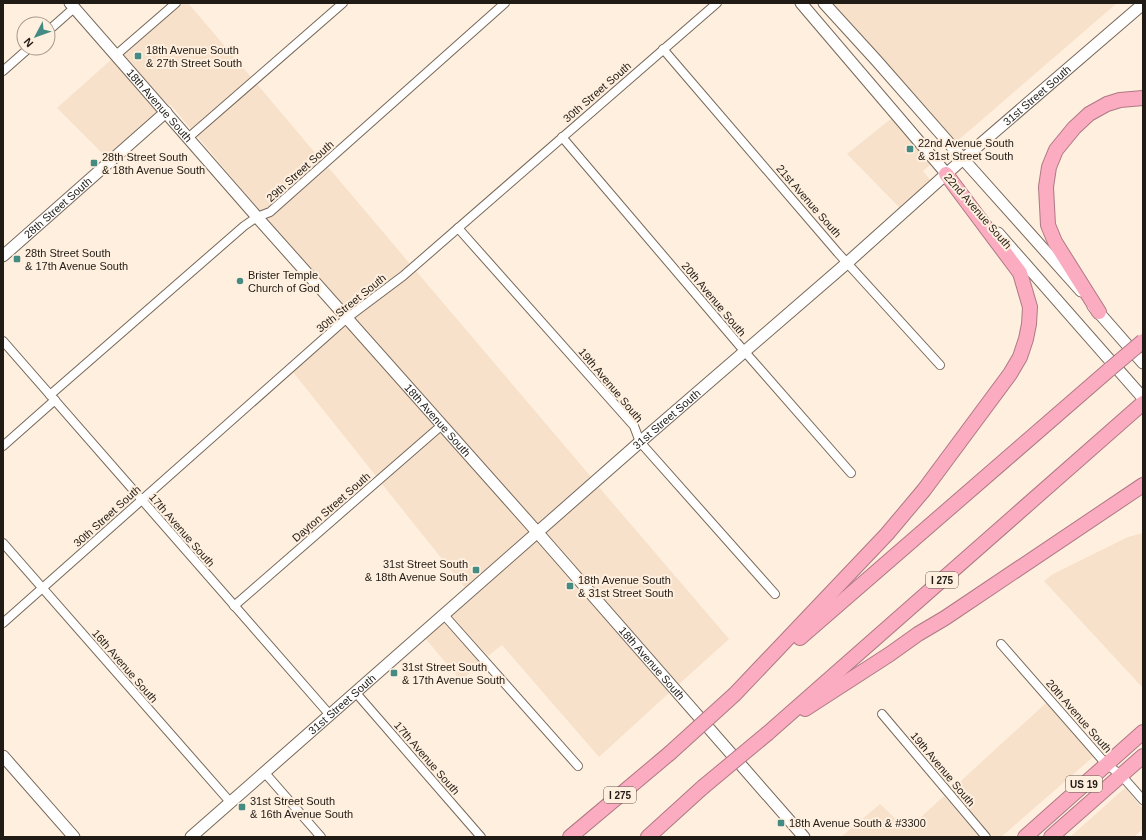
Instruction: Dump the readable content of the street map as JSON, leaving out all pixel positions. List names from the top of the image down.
{
  "streets": {
    "highway": ["I 275", "US 19"],
    "street": [
      "30th Street South",
      "31st Street South",
      "18th Avenue South",
      "29th Street South",
      "21st Avenue South",
      "28th Street South",
      "22nd Avenue South",
      "20th Avenue South",
      "19th Avenue South",
      "Dayton Street South",
      "17th Avenue South",
      "16th Avenue South"
    ]
  },
  "crossings": [
    ["30th Street South", "18th Avenue South"],
    ["30th Street South", "21st Avenue South"],
    ["30th Street South", "20th Avenue South"],
    ["30th Street South", "19th Avenue South"],
    ["30th Street South", "17th Avenue South"],
    ["30th Street South", "16th Avenue South"],
    ["31st Street South", "18th Avenue South"],
    ["31st Street South", "21st Avenue South"],
    ["31st Street South", "22nd Avenue South"],
    ["31st Street South", "20th Avenue South"],
    ["31st Street South", "19th Avenue South"],
    ["31st Street South", "17th Avenue South"],
    ["31st Street South", "16th Avenue South"],
    ["18th Avenue South", "29th Street South"],
    ["18th Avenue South", "28th Street South"],
    ["18th Avenue South", "Dayton Street South"],
    ["29th Street South", "17th Avenue South"],
    ["20th Avenue South", "US 19"],
    ["Dayton Street South", "17th Avenue South"]
  ],
  "places": {
    "transit": [
      "18th Avenue South & 27th Street South",
      "22nd Avenue South & 31st Street South",
      "28th Street South & 18th Avenue South",
      "28th Street South & 17th Avenue South",
      "31st Street South & 18th Avenue South",
      "18th Avenue South & 31st Street South",
      "31st Street South & 17th Avenue South",
      "31st Street South & 16th Avenue South",
      "18th Avenue South & #3300"
    ],
    "other": ["Brister Temple Church of God"]
  },
  "north": "bottom left"
}
